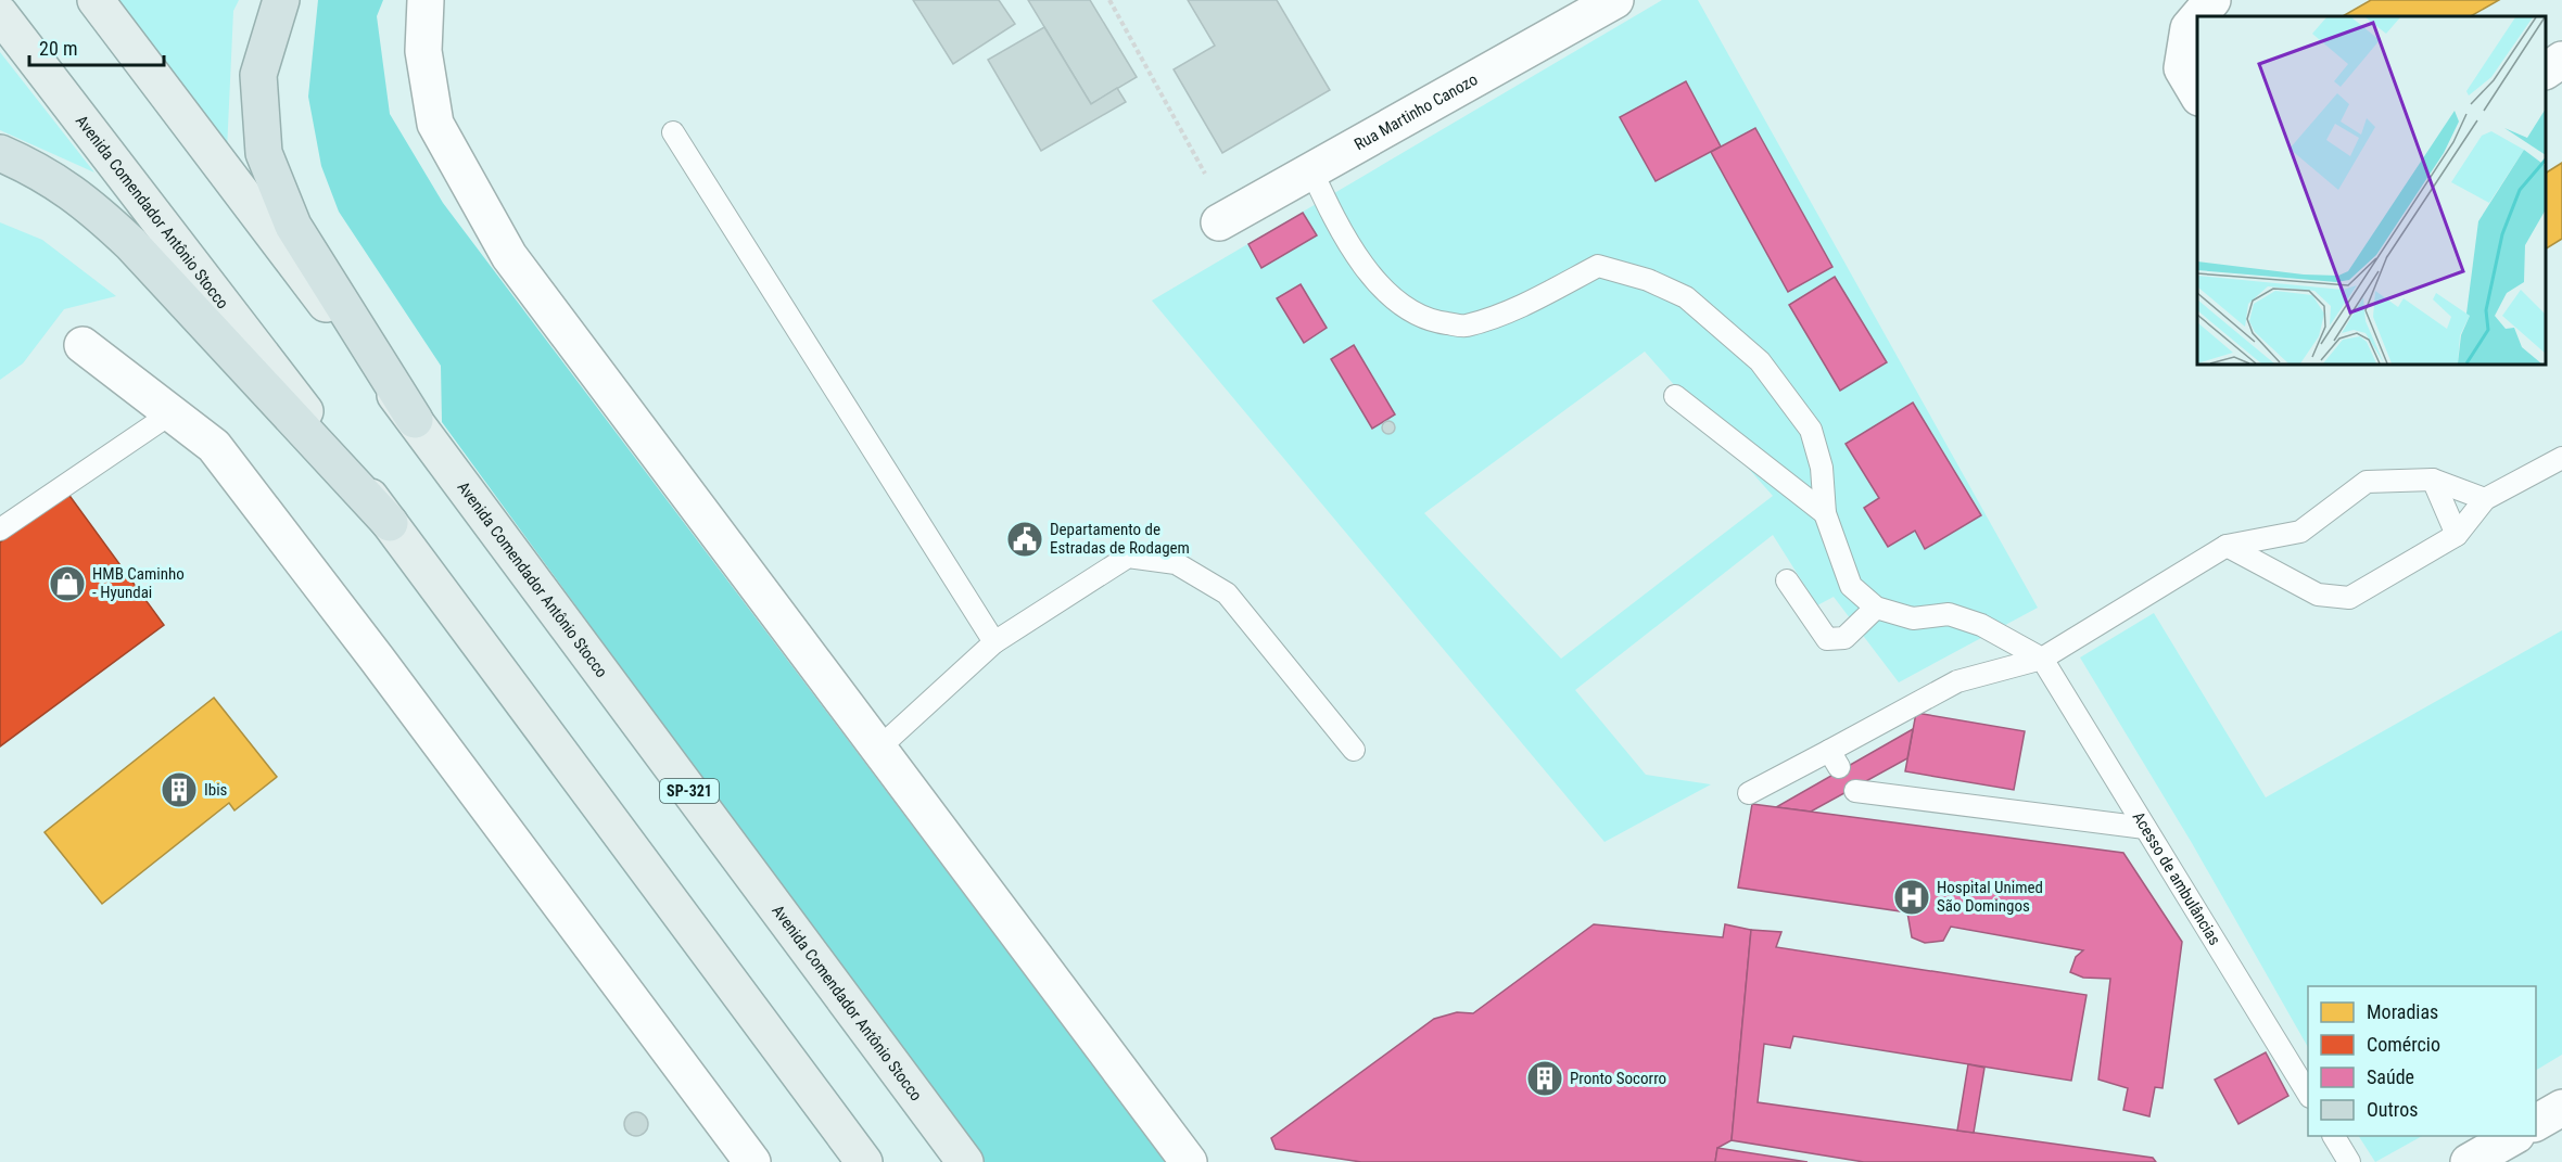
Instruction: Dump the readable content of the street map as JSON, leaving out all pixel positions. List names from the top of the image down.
{
  "streets": {
    "main road": ["Avenida Comendador Antônio Stocco", "SP-321"],
    "street": ["Rua Martinho Canozo"],
    "lane": ["Acesso de ambulâncias"]
  },
  "places": {
    "public building": ["Departamento de Estradas de Rodagem"],
    "shop": ["HMB Caminho - Hyundai"],
    "building": ["Ibis", "Pronto Socorro"],
    "hospital": ["Hospital Unimed São Domingos"]
  },
  "legend": [
    "Moradias",
    "Comércio",
    "Saúde",
    "Outros"
  ],
  "scale_bar": "20 m"
}
